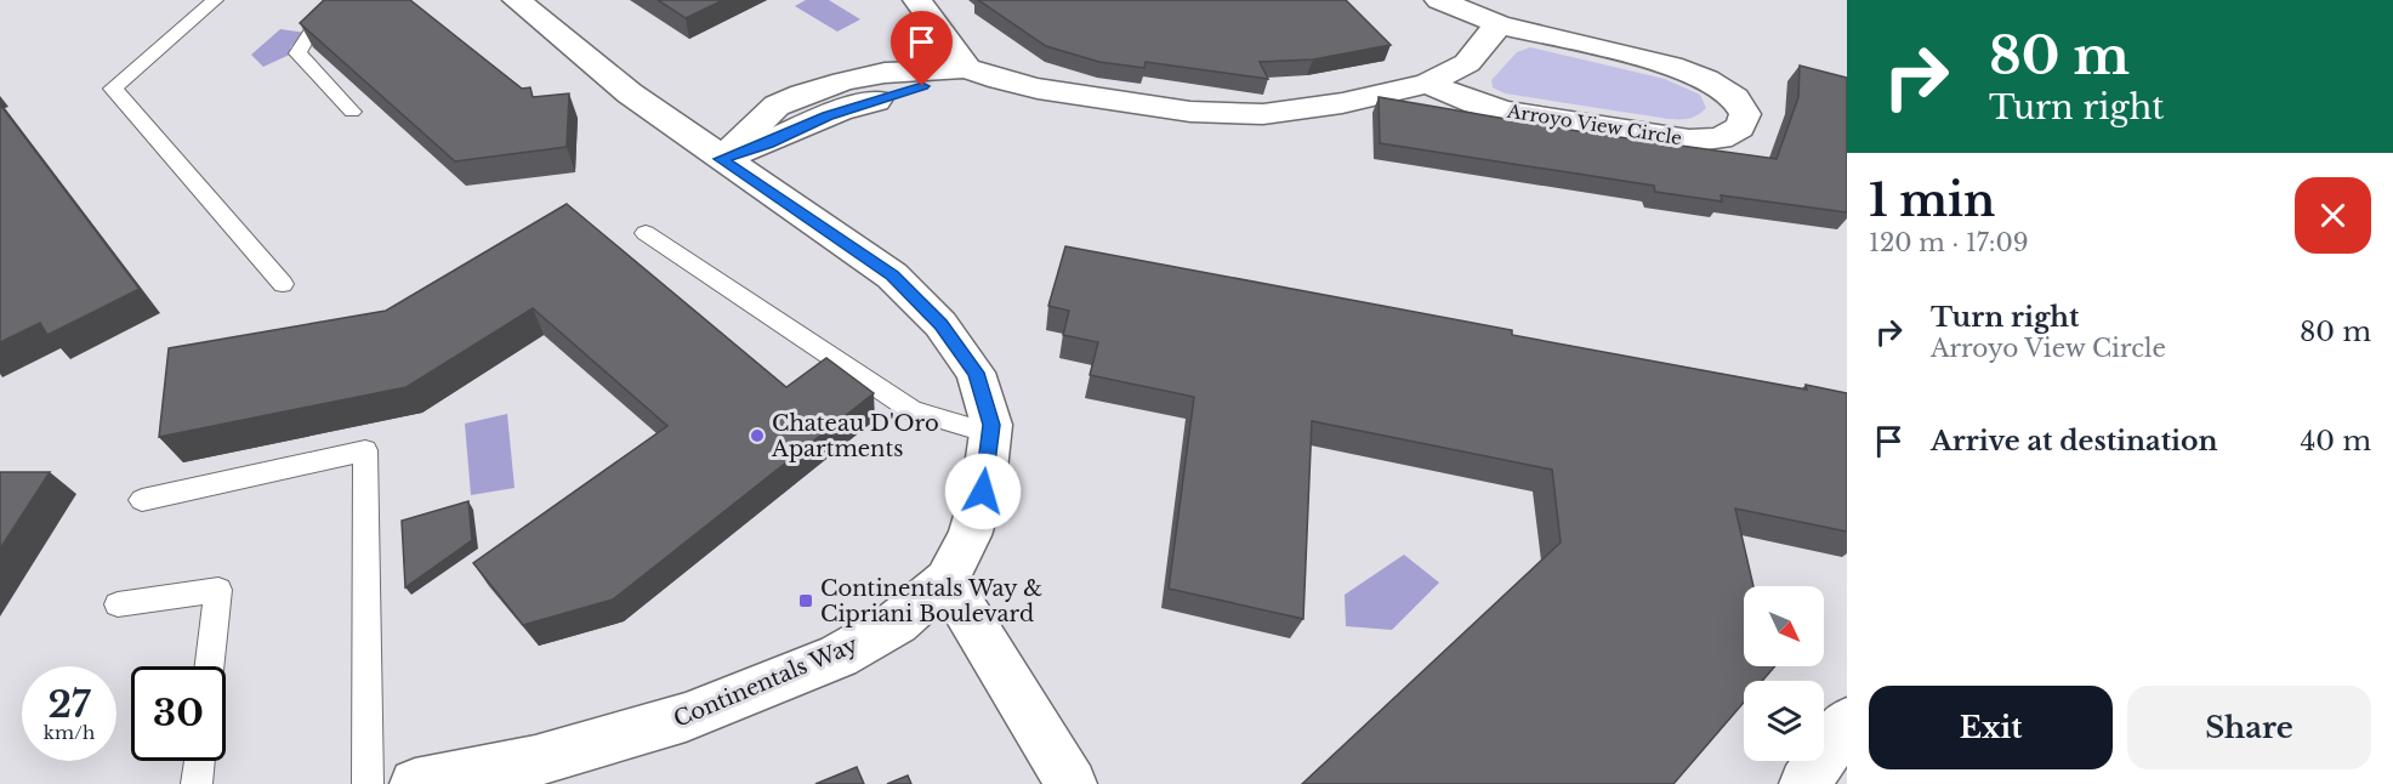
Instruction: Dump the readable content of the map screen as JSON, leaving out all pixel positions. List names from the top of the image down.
{
  "streets": {
    "street": ["Arroyo View Circle", "Continentals Way"]
  },
  "places": {
    "other": ["Chateau D'Oro Apartments"],
    "transit": ["Continentals Way & Cipriani Boulevard"]
  },
  "north": "bottom right",
  "page": {
    "turn": ["80 m", "Turn right"],
    "heading": ["1 min", "120 m · 17:09"],
    "list": [
      {
        "name": "Turn right",
        "note": "Arroyo View Circle",
        "value": "80 m"
      },
      {
        "name": "Arrive at destination",
        "value": "40 m"
      }
    ],
    "speed": "27 km/h",
    "limit": "30",
    "buttons": ["Exit", "Share"]
  }
}
